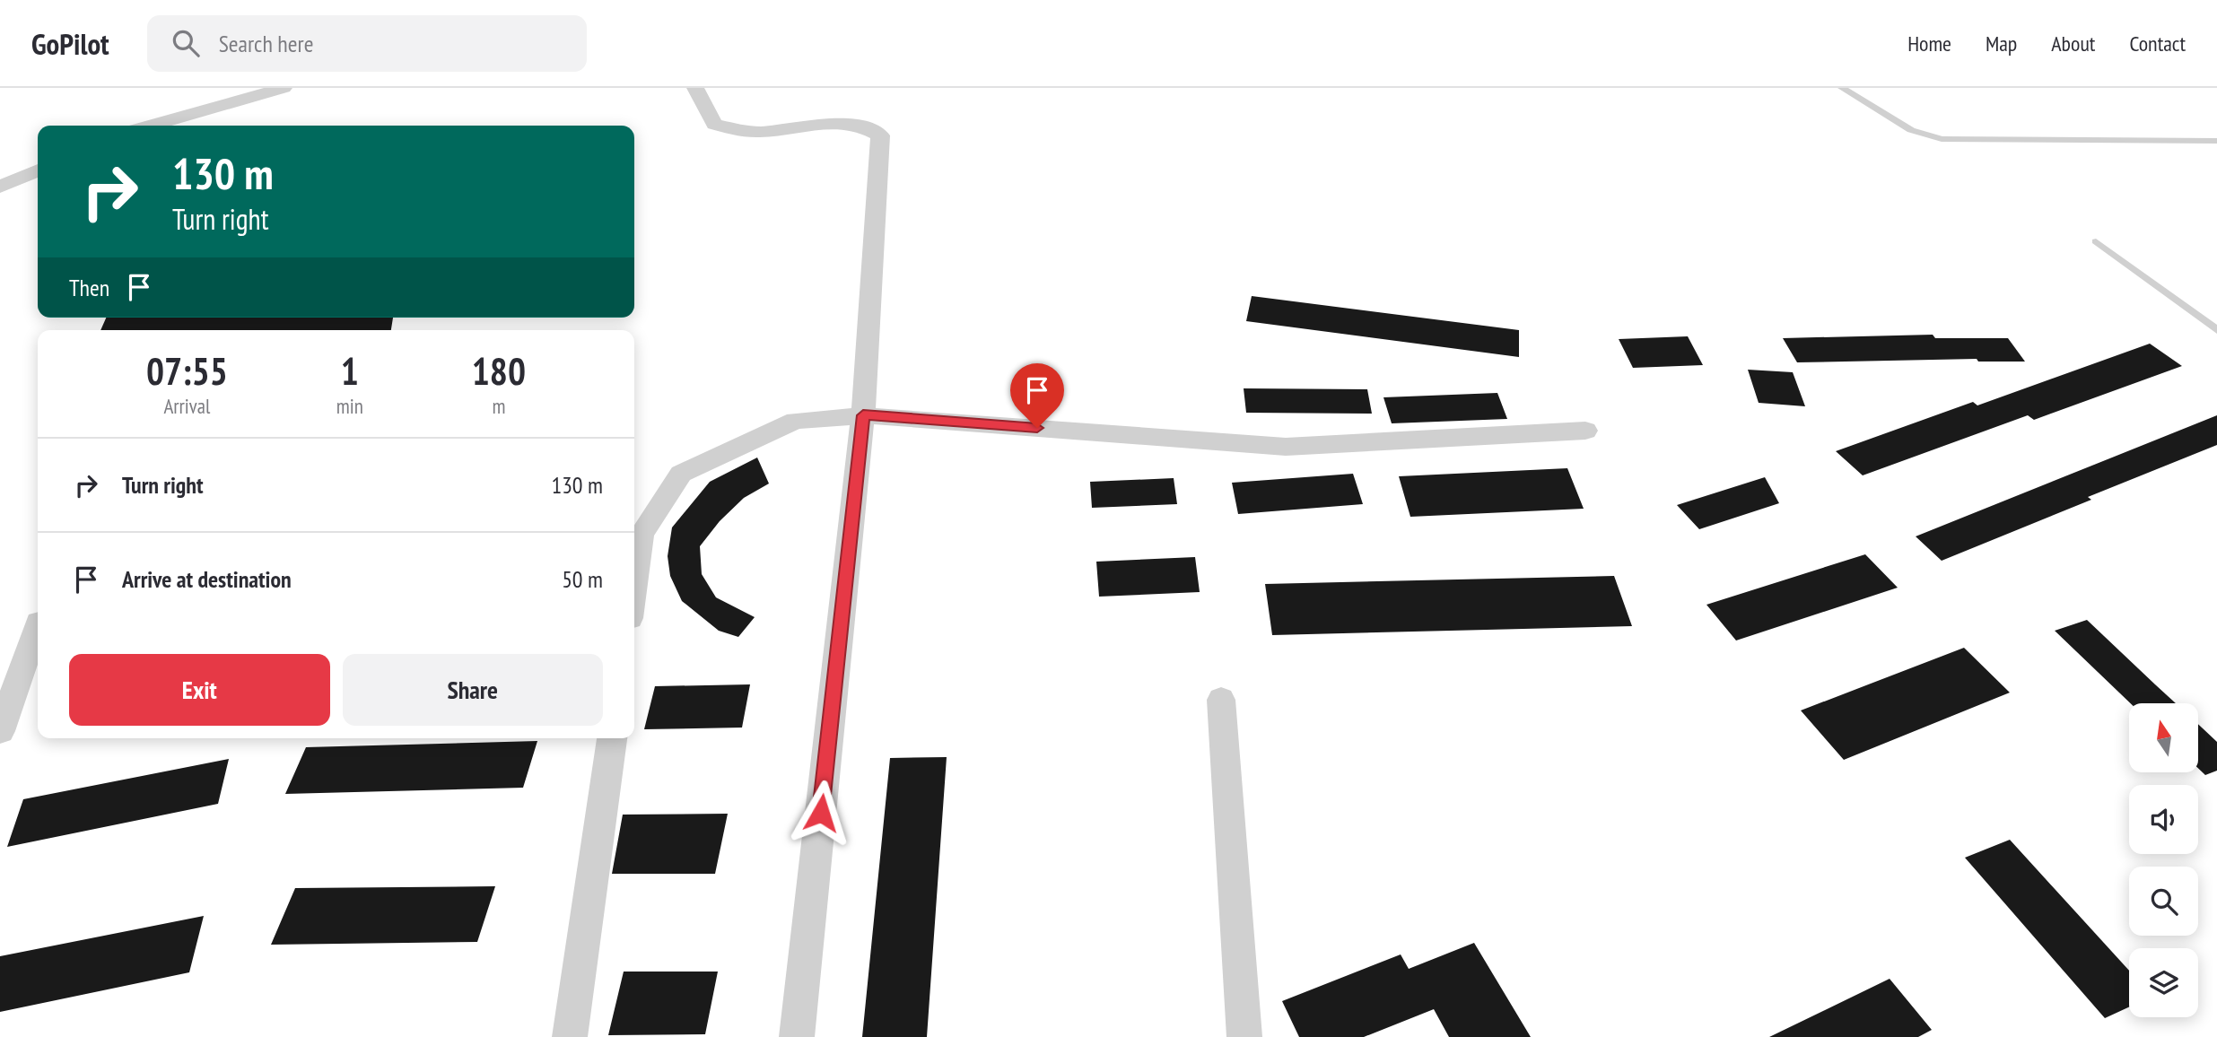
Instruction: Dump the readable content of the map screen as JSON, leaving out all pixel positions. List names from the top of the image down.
{
  "north": "top",
  "page": {
    "header": "GoPilot",
    "search": "Search here",
    "nav": [
      "Home",
      "Map",
      "About",
      "Contact"
    ],
    "turn": ["130 m", "Turn right"],
    "then": "Then",
    "eta": [
      "07:55",
      "Arrival",
      "1",
      "min",
      "180",
      "m"
    ],
    "list": [
      {
        "name": "Turn right",
        "value": "130 m"
      },
      {
        "name": "Arrive at destination",
        "value": "50 m"
      }
    ],
    "buttons": ["Exit", "Share"]
  }
}
